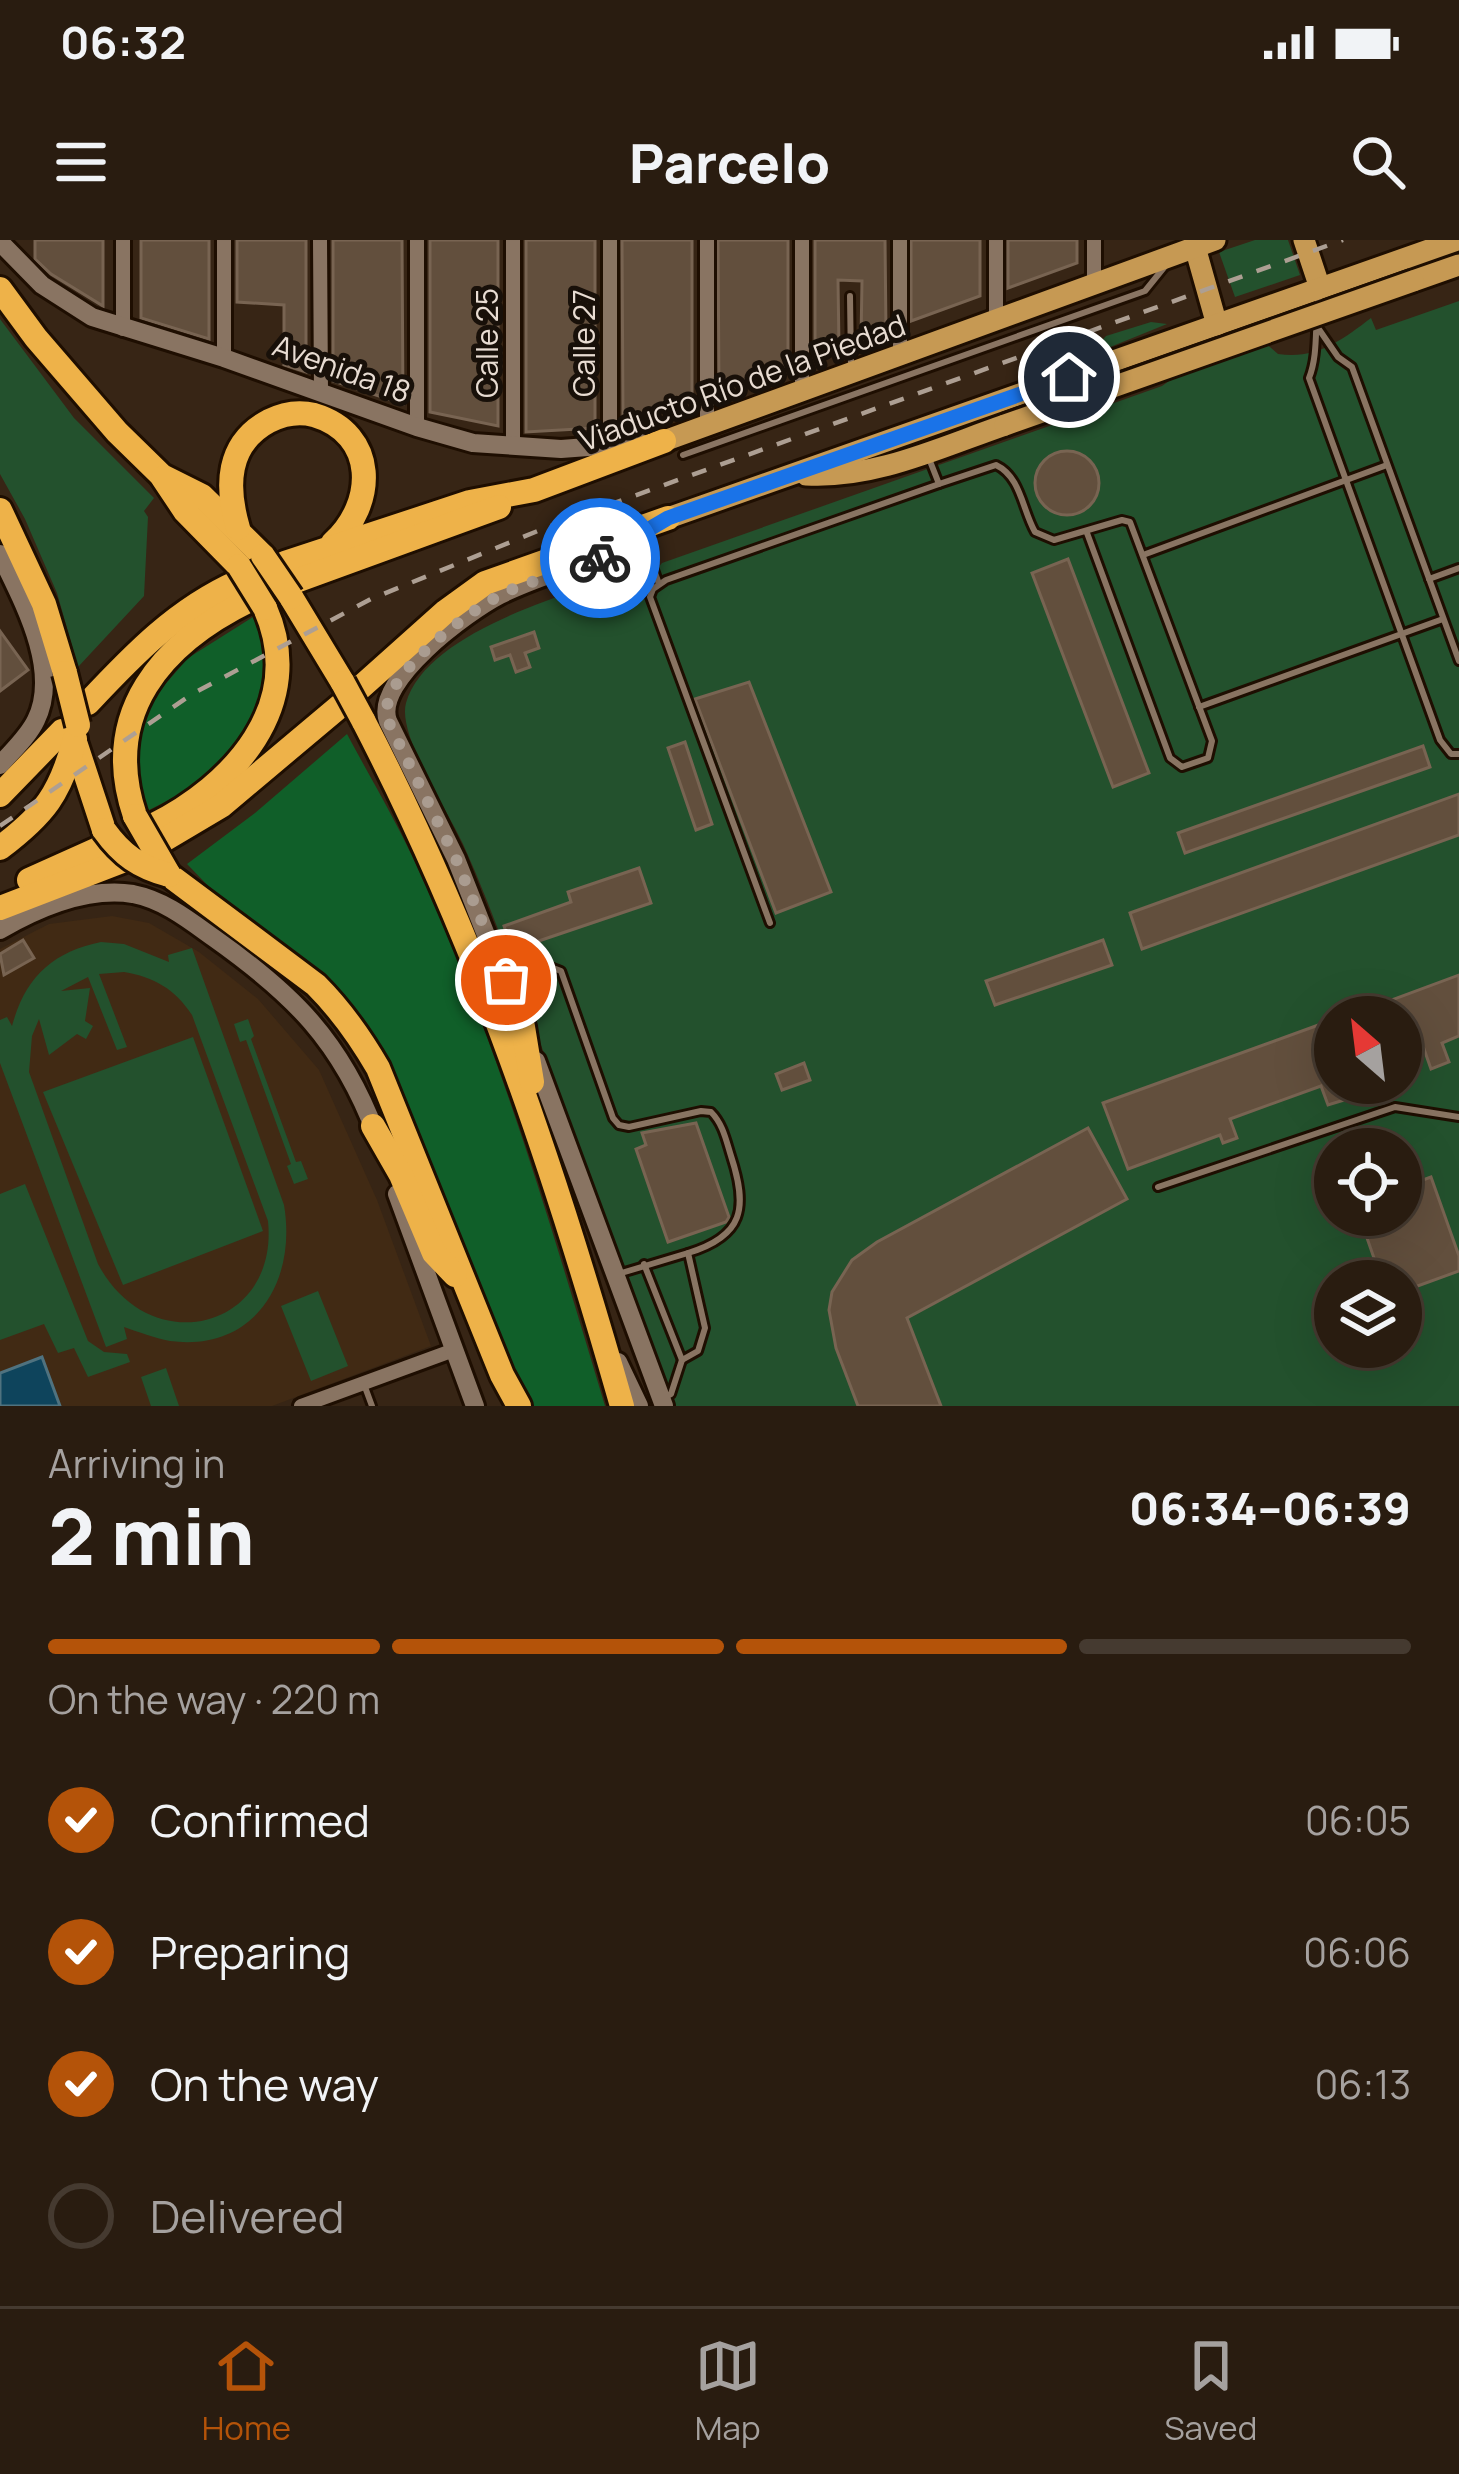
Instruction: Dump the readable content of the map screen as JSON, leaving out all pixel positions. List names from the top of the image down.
{
  "streets": {
    "highway": ["Viaducto Río de la Piedad"],
    "main road": ["Avenida 18"],
    "street": ["Calle 25", "Calle 27"]
  },
  "crossings": [
    ["Calle 25", "Avenida 18"],
    ["Calle 27", "Avenida 18"],
    ["Avenida 18", "Viaducto Río de la Piedad"]
  ],
  "north": "top left",
  "page": {
    "status": "06:32",
    "header": "Parcelo",
    "heading": ["2 min", "Arriving in", "06:34–06:39"],
    "bar": "On the way · 220 m",
    "list": [
      ["Confirmed", "06:05"],
      ["Preparing", "06:06"],
      ["On the way", "06:13"],
      "Delivered"
    ],
    "tabs": ["Home", "Map", "Saved"]
  }
}
